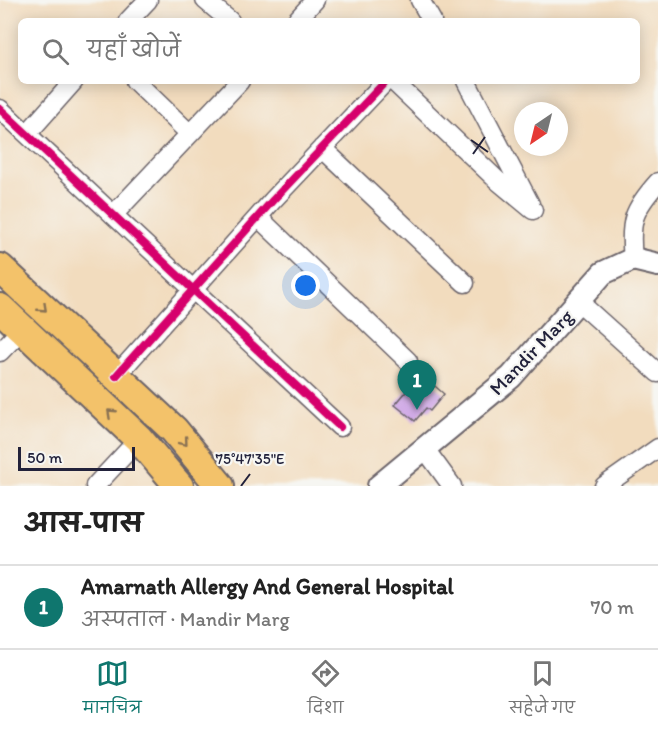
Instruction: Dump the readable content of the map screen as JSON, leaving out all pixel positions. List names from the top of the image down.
{
  "streets": {
    "street": ["Mandir Marg"]
  },
  "scale_bar": "50 m",
  "north": "bottom left",
  "page": {
    "search": "यहाँ खोजें",
    "pins": "1",
    "scale": "50 m",
    "heading": "आस-पास",
    "list": [
      {
        "mark": "1",
        "name": "Amarnath Allergy And General Hospital",
        "note": "अस्पताल · Mandir Marg",
        "value": "70 m"
      }
    ],
    "nav": ["मानचित्र", "दिशा", "सहेजे गए"]
  },
  "coordinates": ["75°47'35\"E"]
}
